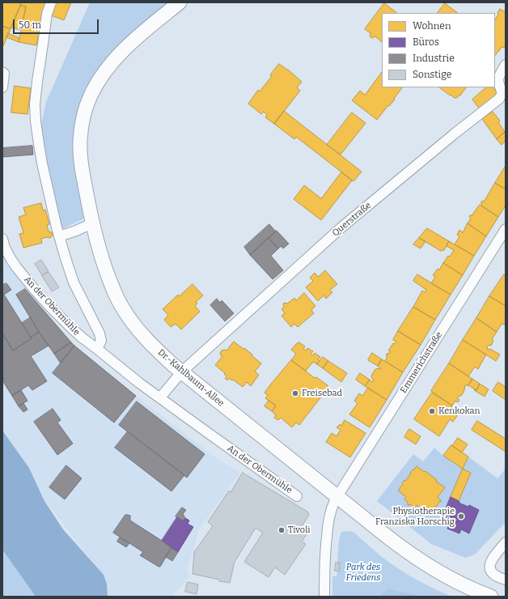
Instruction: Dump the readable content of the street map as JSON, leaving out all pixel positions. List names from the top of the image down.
{
  "streets": {
    "main road": ["Dr.-Kahlbaum-Allee"],
    "street": ["Querstraße", "An der Obermühle", "Emmerichstraße"]
  },
  "crossings": [
    ["Querstraße", "Dr.-Kahlbaum-Allee"],
    ["Emmerichstraße", "Dr.-Kahlbaum-Allee"]
  ],
  "parks": ["Park des Friedens"],
  "places": [
    "Freisebad",
    "Kenkokan",
    "Physiotherapie Franziska Horschig",
    "Tivoli"
  ],
  "legend": [
    "Wohnen",
    "Büros",
    "Industrie",
    "Sonstige"
  ],
  "scale_bar": "50 m"
}
